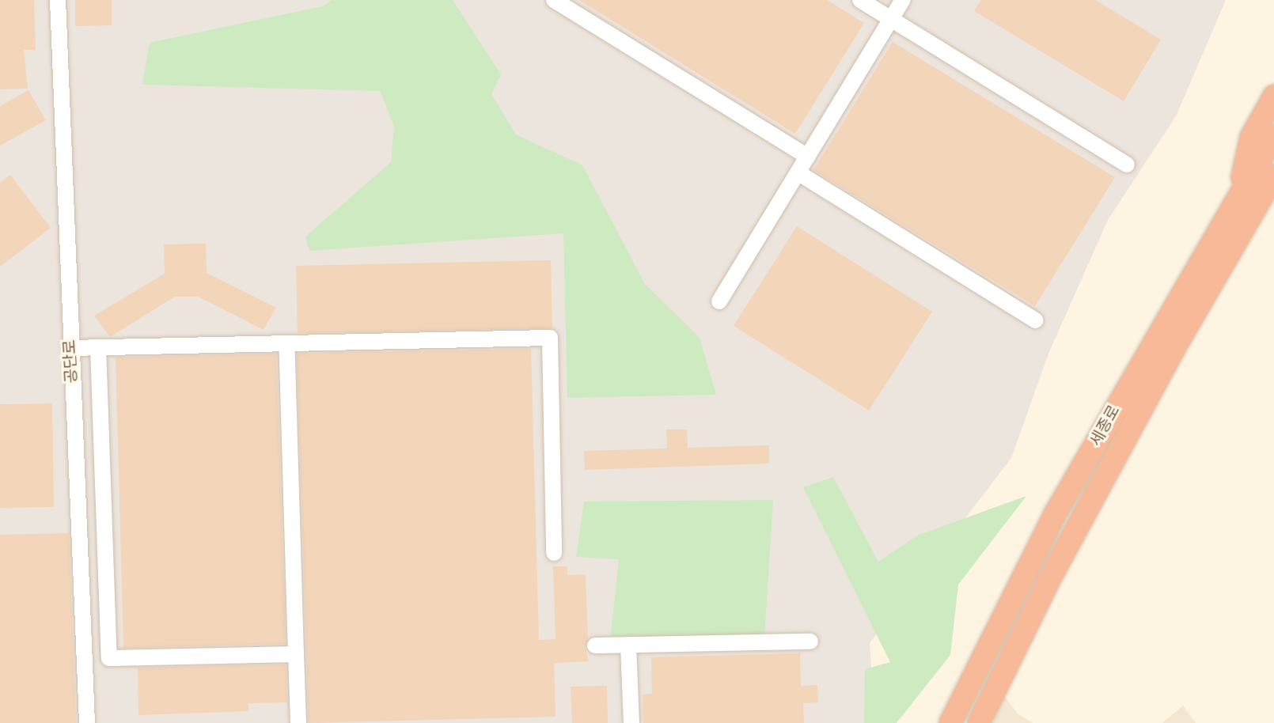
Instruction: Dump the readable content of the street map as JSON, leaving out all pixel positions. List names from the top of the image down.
{
  "streets": {
    "highway": ["세종로"],
    "street": ["공단로"]
  }
}
